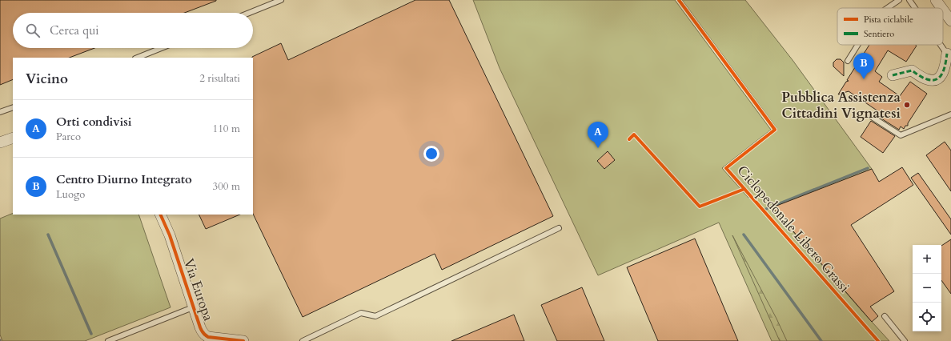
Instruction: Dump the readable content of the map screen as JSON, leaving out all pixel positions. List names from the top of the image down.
{
  "streets": {
    "street": ["Via Europa"],
    "cycle path": ["Ciclopedonale Libero Grassi"]
  },
  "places": ["Pubblica Assistenza Cittadini Vignatesi"],
  "legend": ["Pista ciclabile", "Sentiero"],
  "page": {
    "search": "Cerca qui",
    "pins": ["B", "A"],
    "heading": ["Vicino", "2 risultati"],
    "list": [
      {
        "mark": "A",
        "name": "Orti condivisi",
        "note": "Parco",
        "value": "110 m"
      },
      {
        "mark": "B",
        "name": "Centro Diurno Integrato",
        "note": "Luogo",
        "value": "300 m"
      }
    ],
    "map_buttons": ["+", "−"]
  }
}
